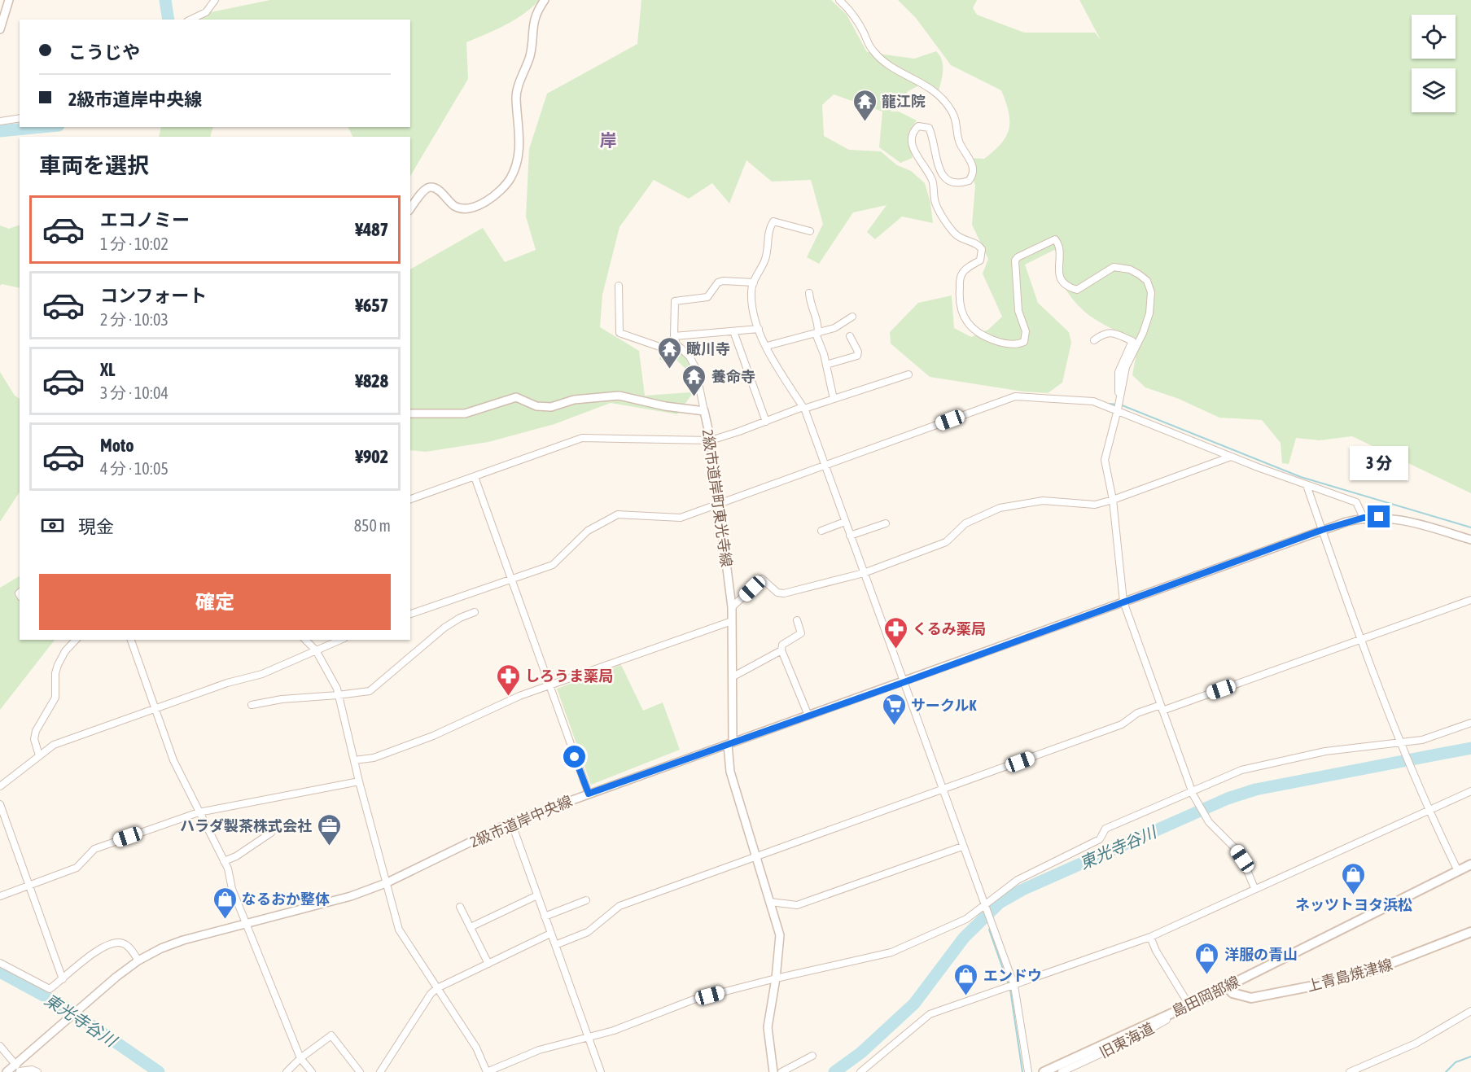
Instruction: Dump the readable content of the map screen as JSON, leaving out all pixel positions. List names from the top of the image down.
{
  "streets": {
    "main road": ["上青島焼津線", "島田岡部線"],
    "street": ["2級市道岸町東光寺線", "2級市道岸中央線", "旧東海道"]
  },
  "crossings": [
    ["2級市道岸町東光寺線", "2級市道岸中央線"],
    ["上青島焼津線", "島田岡部線"],
    ["島田岡部線", "旧東海道"]
  ],
  "districts": ["岸"],
  "water": ["東光寺谷川"],
  "places": {
    "temple": ["龍江院", "瞰川寺", "養命寺"],
    "pharmacy": ["くるみ薬局", "しろうま薬局"],
    "supermarket": ["サークルK"],
    "office": ["ハラダ製茶株式会社"],
    "shop": [
      "ネッツトヨタ浜松",
      "なるおか整体",
      "洋服の青山",
      "エンドウ"
    ]
  },
  "page": {
    "banner": ["こうじや", "2級市道岸中央線"],
    "heading": "車両を選択",
    "list": [
      {
        "name": "エコノミー",
        "note": "1 分 · 10:02",
        "value": "¥487"
      },
      {
        "name": "コンフォート",
        "note": "2 分 · 10:03",
        "value": "¥657"
      },
      {
        "name": "XL",
        "note": "3 分 · 10:04",
        "value": "¥828"
      },
      {
        "name": "Moto",
        "note": "4 分 · 10:05",
        "value": "¥902"
      }
    ],
    "bubble": "3 分",
    "pay": ["現金", "850 m"],
    "buttons": "確定"
  }
}
